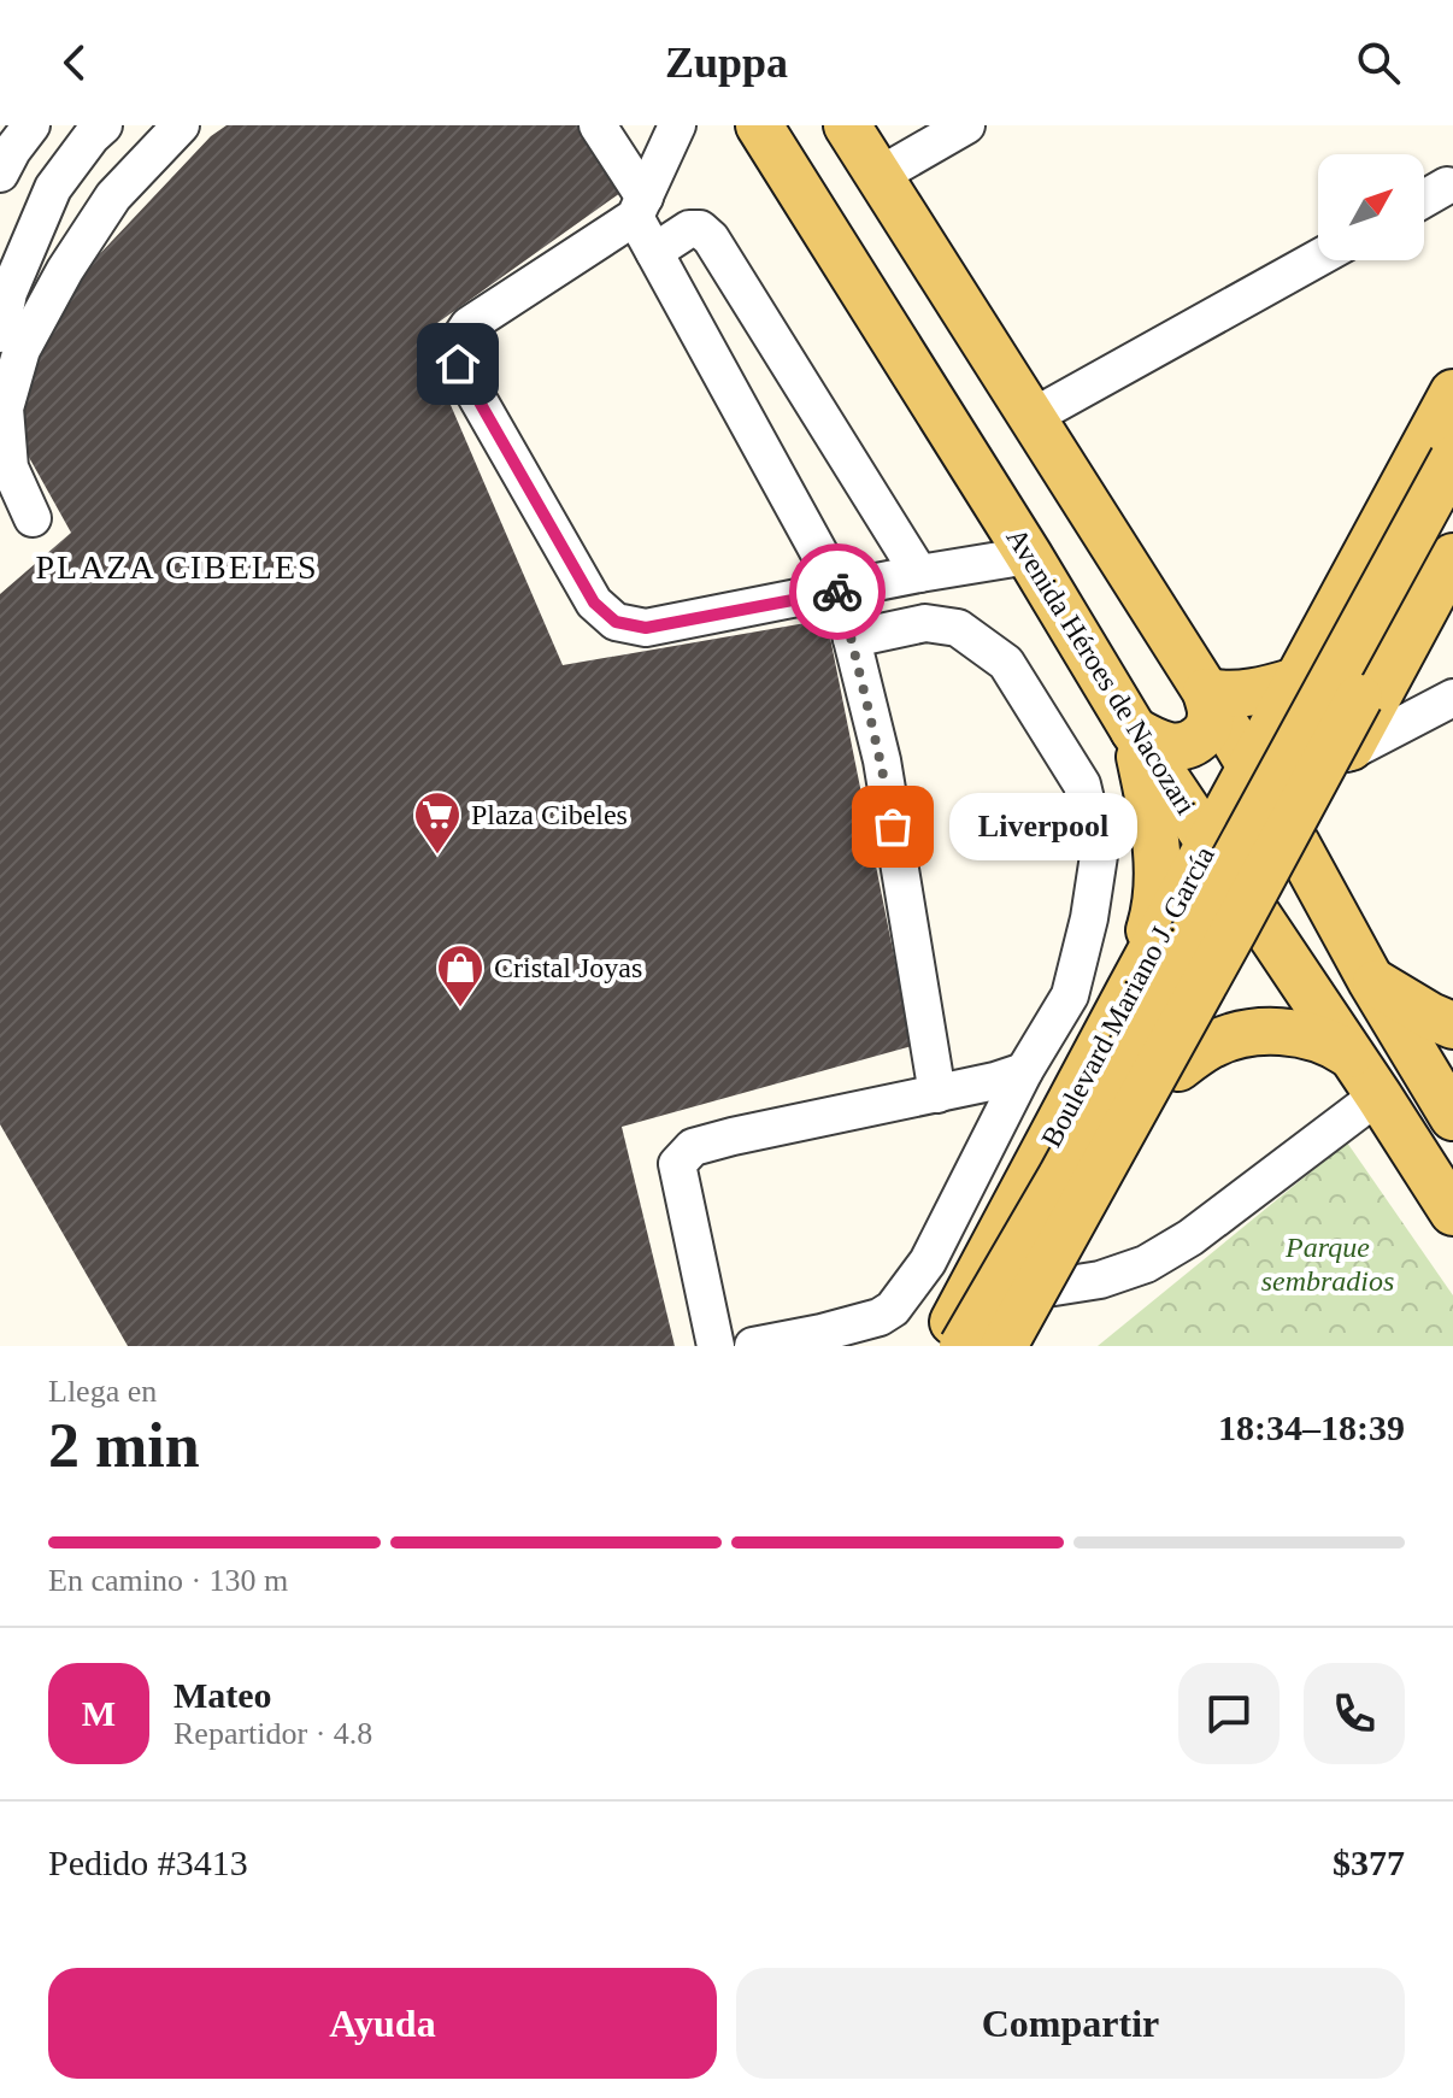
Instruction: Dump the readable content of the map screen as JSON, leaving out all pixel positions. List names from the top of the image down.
{
  "streets": {
    "main road": ["Avenida Héroes de Nacozari", "Boulevard Mariano J. García"]
  },
  "crossings": [
    ["Avenida Héroes de Nacozari", "Boulevard Mariano J. García"]
  ],
  "districts": ["PLAZA CIBELES"],
  "parks": ["Parque sembradios"],
  "places": {
    "other": ["Liverpool"],
    "supermarket": ["Plaza Cibeles"],
    "shop": ["Cristal Joyas"]
  },
  "north": "top right",
  "page": {
    "header": "Zuppa",
    "bubble": "Liverpool",
    "heading": ["2 min", "Llega en", "18:34–18:39"],
    "panel": [
      "Mateo",
      "Repartidor · 4.8",
      "Pedido #3413",
      "$377"
    ],
    "bar": "En camino · 130 m",
    "round": "M",
    "buttons": ["Ayuda", "Compartir"]
  }
}
